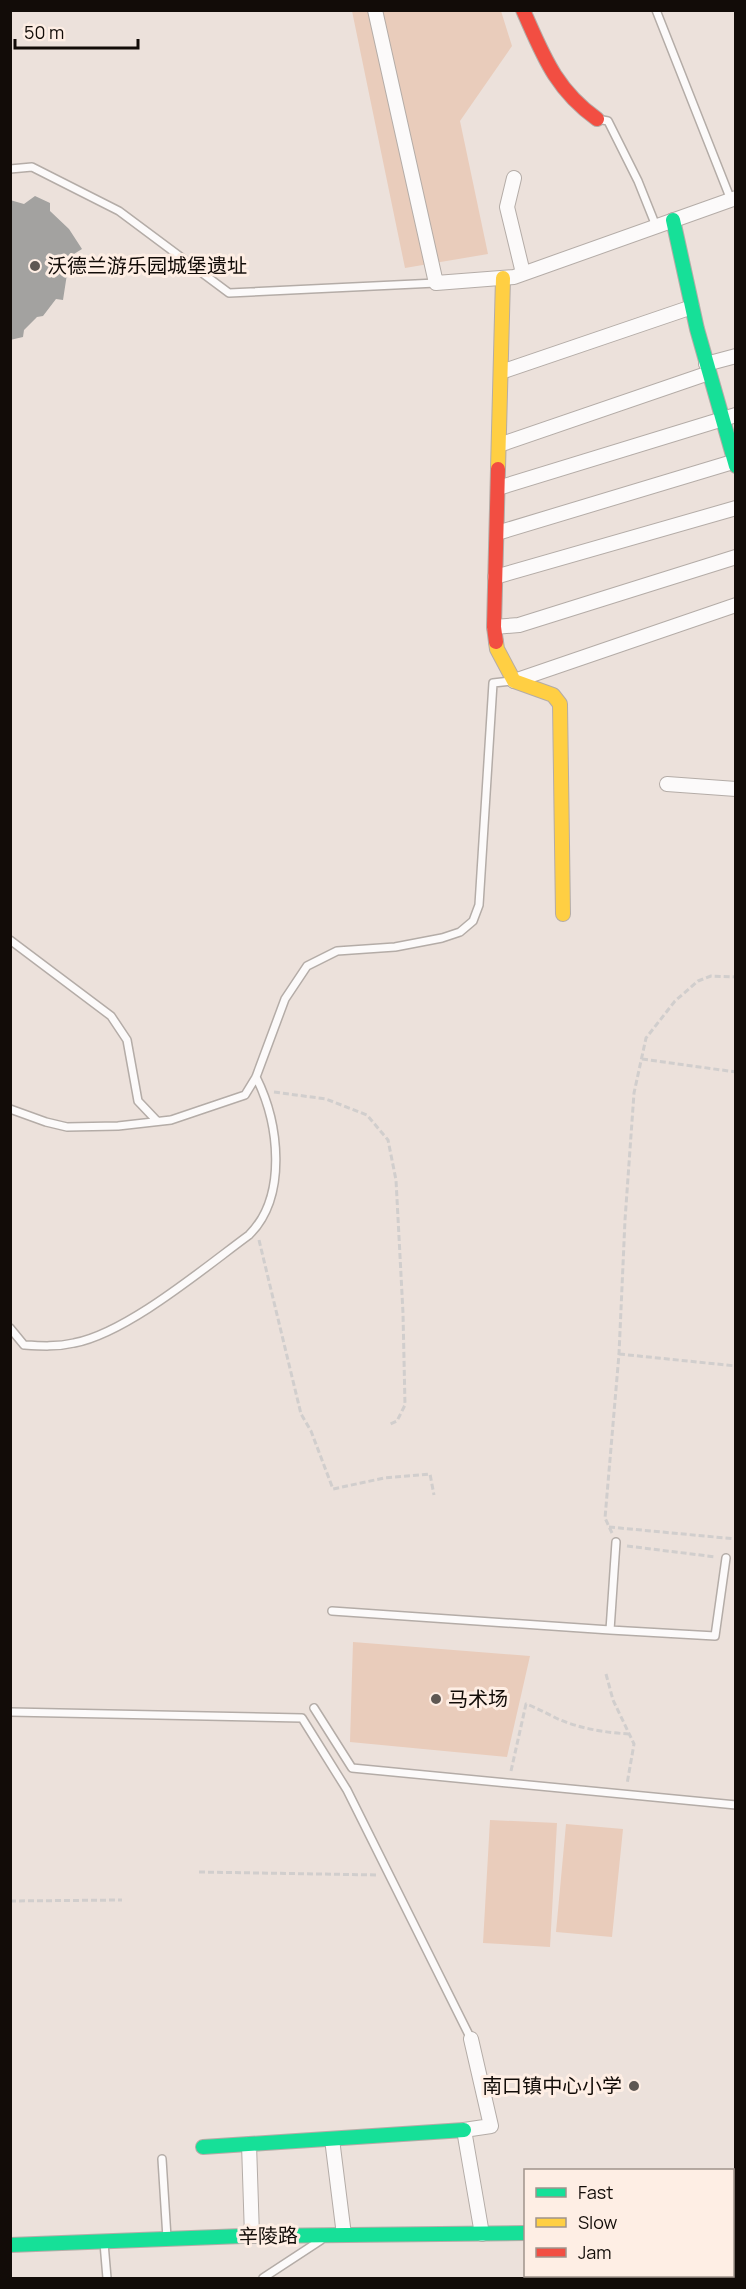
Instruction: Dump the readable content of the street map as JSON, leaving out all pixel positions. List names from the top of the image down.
{
  "streets": {
    "street": ["辛陵路"]
  },
  "places": ["沃德兰游乐园城堡遗址", "马术场", "南口镇中心小学"],
  "legend": ["Fast", "Slow", "Jam"],
  "scale_bar": "50 m"
}
